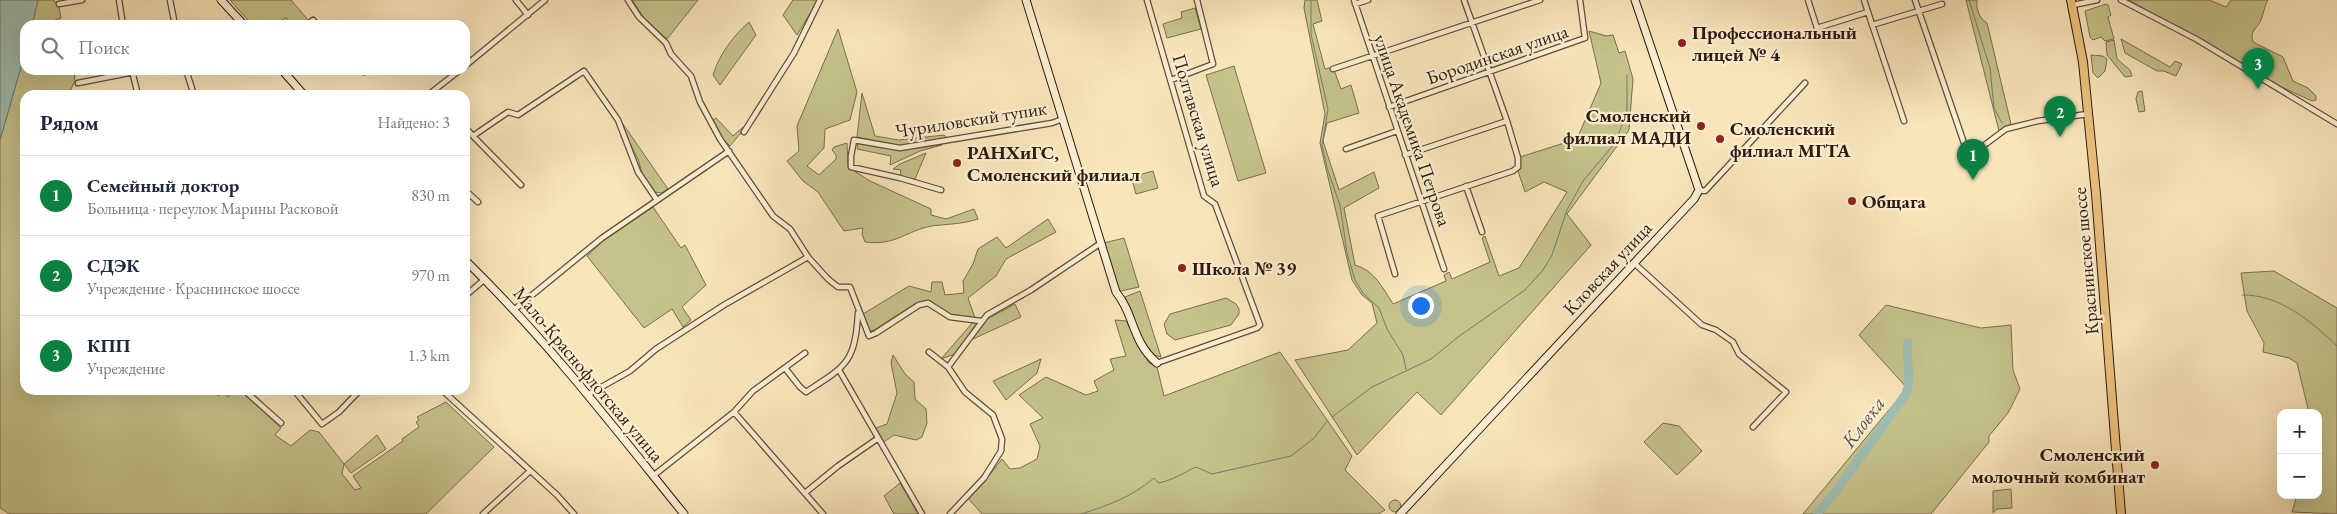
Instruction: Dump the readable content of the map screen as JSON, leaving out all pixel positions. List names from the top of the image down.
{
  "streets": {
    "main road": ["Краснинское шоссе"],
    "street": [
      "Бородинская улица",
      "Чуриловский тупик",
      "Полтавская улица",
      "улица Академика Петрова",
      "Кловская улица",
      "Мало-Краснофлотская улица"
    ]
  },
  "crossings": [
    ["Бородинская улица", "улица Академика Петрова"]
  ],
  "water": ["Кловка"],
  "places": [
    "Профессиональный лицей № 4",
    "Смоленский филиал МАДИ",
    "Смоленский филиал МГТА",
    "РАНХиГС, Смоленский филиал",
    "Общага",
    "Школа № 39",
    "Смоленский молочный комбинат"
  ],
  "page": {
    "search": "Поиск",
    "pins": ["3", "2", "1"],
    "heading": ["Рядом", "Найдено: 3"],
    "list": [
      {
        "mark": "1",
        "name": "Семейный доктор",
        "note": "Больница · переулок Марины Расковой",
        "value": "830 m"
      },
      {
        "mark": "2",
        "name": "СДЭК",
        "note": "Учреждение · Краснинское шоссе",
        "value": "970 m"
      },
      {
        "mark": "3",
        "name": "КПП",
        "note": "Учреждение",
        "value": "1.3 km"
      }
    ],
    "map_buttons": ["+", "−"]
  }
}
